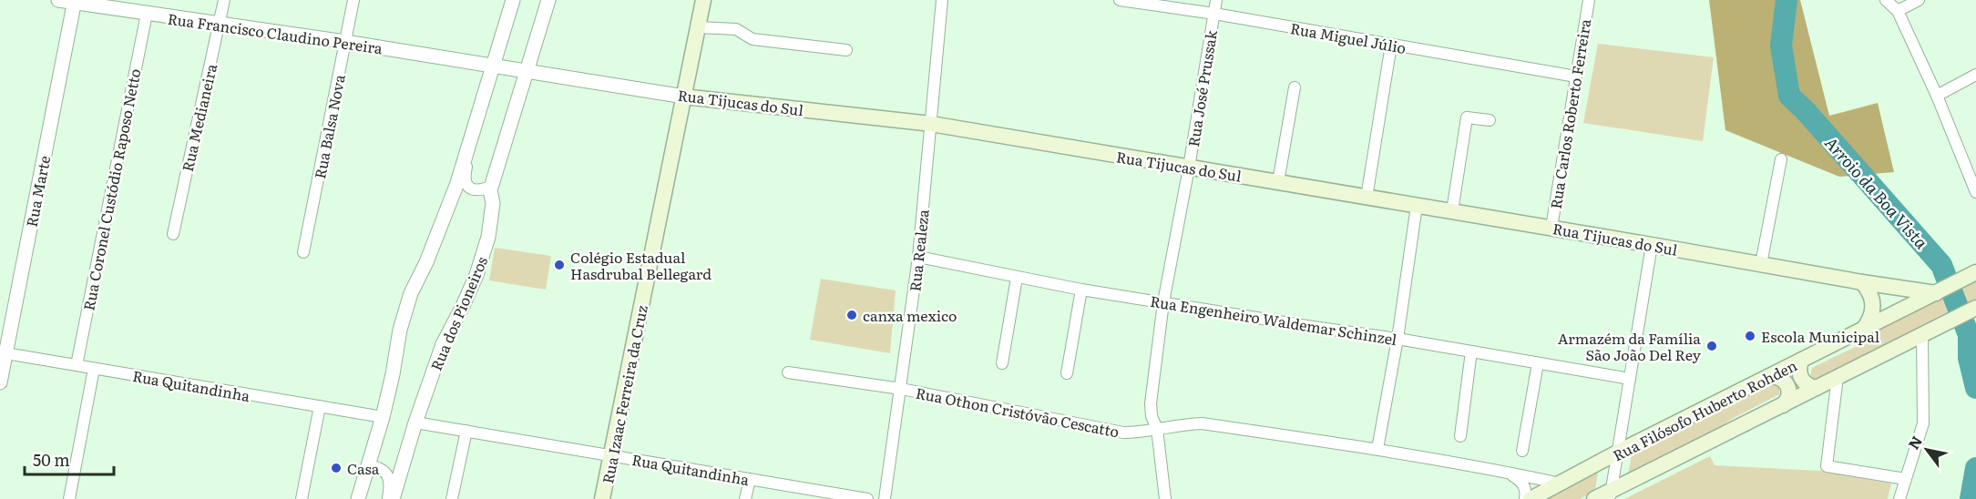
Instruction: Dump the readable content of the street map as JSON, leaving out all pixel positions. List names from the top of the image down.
{
  "streets": {
    "main road": ["Rua Tijucas do Sul", "Rua Izaac Ferreira da Cruz", "Rua Filósofo Huberto Rohden"],
    "street": [
      "Rua Francisco Claudino Pereira",
      "Rua Miguel Júlio",
      "Rua José Prussak",
      "Rua Carlos Roberto Ferreira",
      "Rua Medianeira",
      "Rua Balsa Nova",
      "Rua Coronel Custódio Raposo Netto",
      "Rua Marte",
      "Rua Realeza",
      "Rua dos Pioneiros",
      "Rua Engenheiro Waldemar Schinzel",
      "Rua Quitandinha",
      "Rua Othon Cristóvão Cescatto"
    ]
  },
  "crossings": [
    ["Rua Francisco Claudino Pereira", "Rua Tijucas do Sul"],
    ["Rua Francisco Claudino Pereira", "Rua Medianeira"],
    ["Rua Francisco Claudino Pereira", "Rua Balsa Nova"],
    ["Rua Francisco Claudino Pereira", "Rua Coronel Custódio Raposo Netto"],
    ["Rua Francisco Claudino Pereira", "Rua Marte"],
    ["Rua Miguel Júlio", "Rua José Prussak"],
    ["Rua Miguel Júlio", "Rua Carlos Roberto Ferreira"],
    ["Rua José Prussak", "Rua Tijucas do Sul"],
    ["Rua José Prussak", "Rua Engenheiro Waldemar Schinzel"],
    ["Rua José Prussak", "Rua Othon Cristóvão Cescatto"],
    ["Rua Tijucas do Sul", "Rua Carlos Roberto Ferreira"],
    ["Rua Tijucas do Sul", "Rua Realeza"],
    ["Rua Tijucas do Sul", "Rua dos Pioneiros"],
    ["Rua Tijucas do Sul", "Rua Izaac Ferreira da Cruz"],
    ["Rua Tijucas do Sul", "Rua Filósofo Huberto Rohden"],
    ["Rua Coronel Custódio Raposo Netto", "Rua Quitandinha"],
    ["Rua Marte", "Rua Quitandinha"],
    ["Rua Realeza", "Rua Engenheiro Waldemar Schinzel"],
    ["Rua Realeza", "Rua Othon Cristóvão Cescatto"],
    ["Rua dos Pioneiros", "Rua Quitandinha"],
    ["Rua Quitandinha", "Rua Izaac Ferreira da Cruz"],
    ["Rua Filósofo Huberto Rohden", "Rua Othon Cristóvão Cescatto"]
  ],
  "water": ["Arroio da Boa Vista"],
  "places": [
    "Colégio Estadual Hasdrubal Bellegard",
    "canxa mexico",
    "Escola Municipal",
    "Armazém da Família São João Del Rey",
    "Casa"
  ],
  "scale_bar": "50 m",
  "north": "top left"
}
